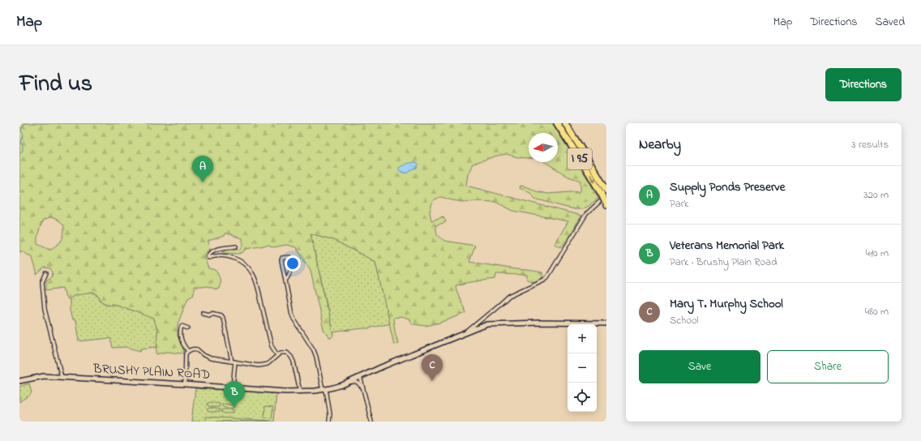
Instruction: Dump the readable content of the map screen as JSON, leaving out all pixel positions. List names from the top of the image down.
{
  "streets": {
    "highway": ["I 95"],
    "main road": ["BRUSHY PLAIN ROAD"]
  },
  "north": "left",
  "page": {
    "header": "Map",
    "nav": ["Map", "Directions", "Saved"],
    "title": "Find us",
    "buttons": [
      "Directions",
      ["Save", "Share"]
    ],
    "heading": ["Nearby", "3 results"],
    "pins": ["A", "C", "B"],
    "list": [
      {
        "mark": "A",
        "name": "Supply Ponds Preserve",
        "note": "Park",
        "value": "320 m"
      },
      {
        "mark": "B",
        "name": "Veterans Memorial Park",
        "note": "Park · Brushy Plain Road",
        "value": "410 m"
      },
      {
        "mark": "C",
        "name": "Mary T. Murphy School",
        "note": "School",
        "value": "480 m"
      }
    ],
    "map_buttons": ["+", "−"]
  }
}
